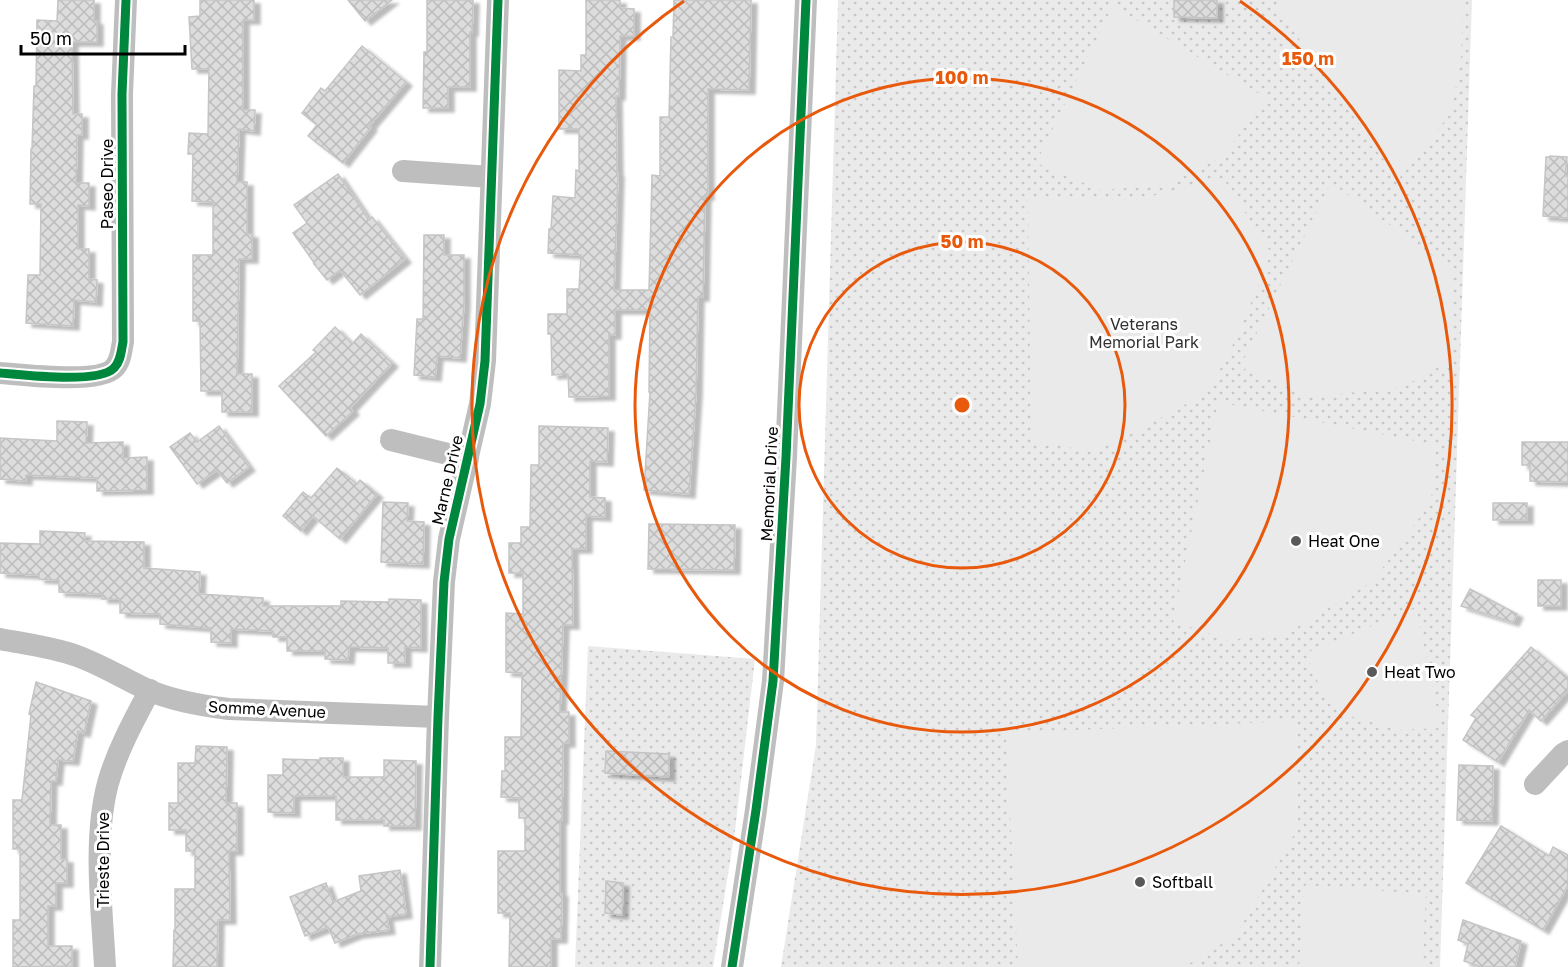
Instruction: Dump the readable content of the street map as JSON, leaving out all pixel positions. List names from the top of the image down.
{
  "streets": {
    "street": [
      "Paseo Drive",
      "Marne Drive",
      "Memorial Drive",
      "Somme Avenue",
      "Trieste Drive"
    ]
  },
  "crossings": [
    ["Marne Drive", "Somme Avenue"],
    ["Somme Avenue", "Trieste Drive"]
  ],
  "parks": ["Veterans Memorial Park"],
  "places": ["Heat One", "Heat Two", "Softball"],
  "scale_bar": "50 m",
  "rings": ["150 m", "100 m", "50 m"]
}
